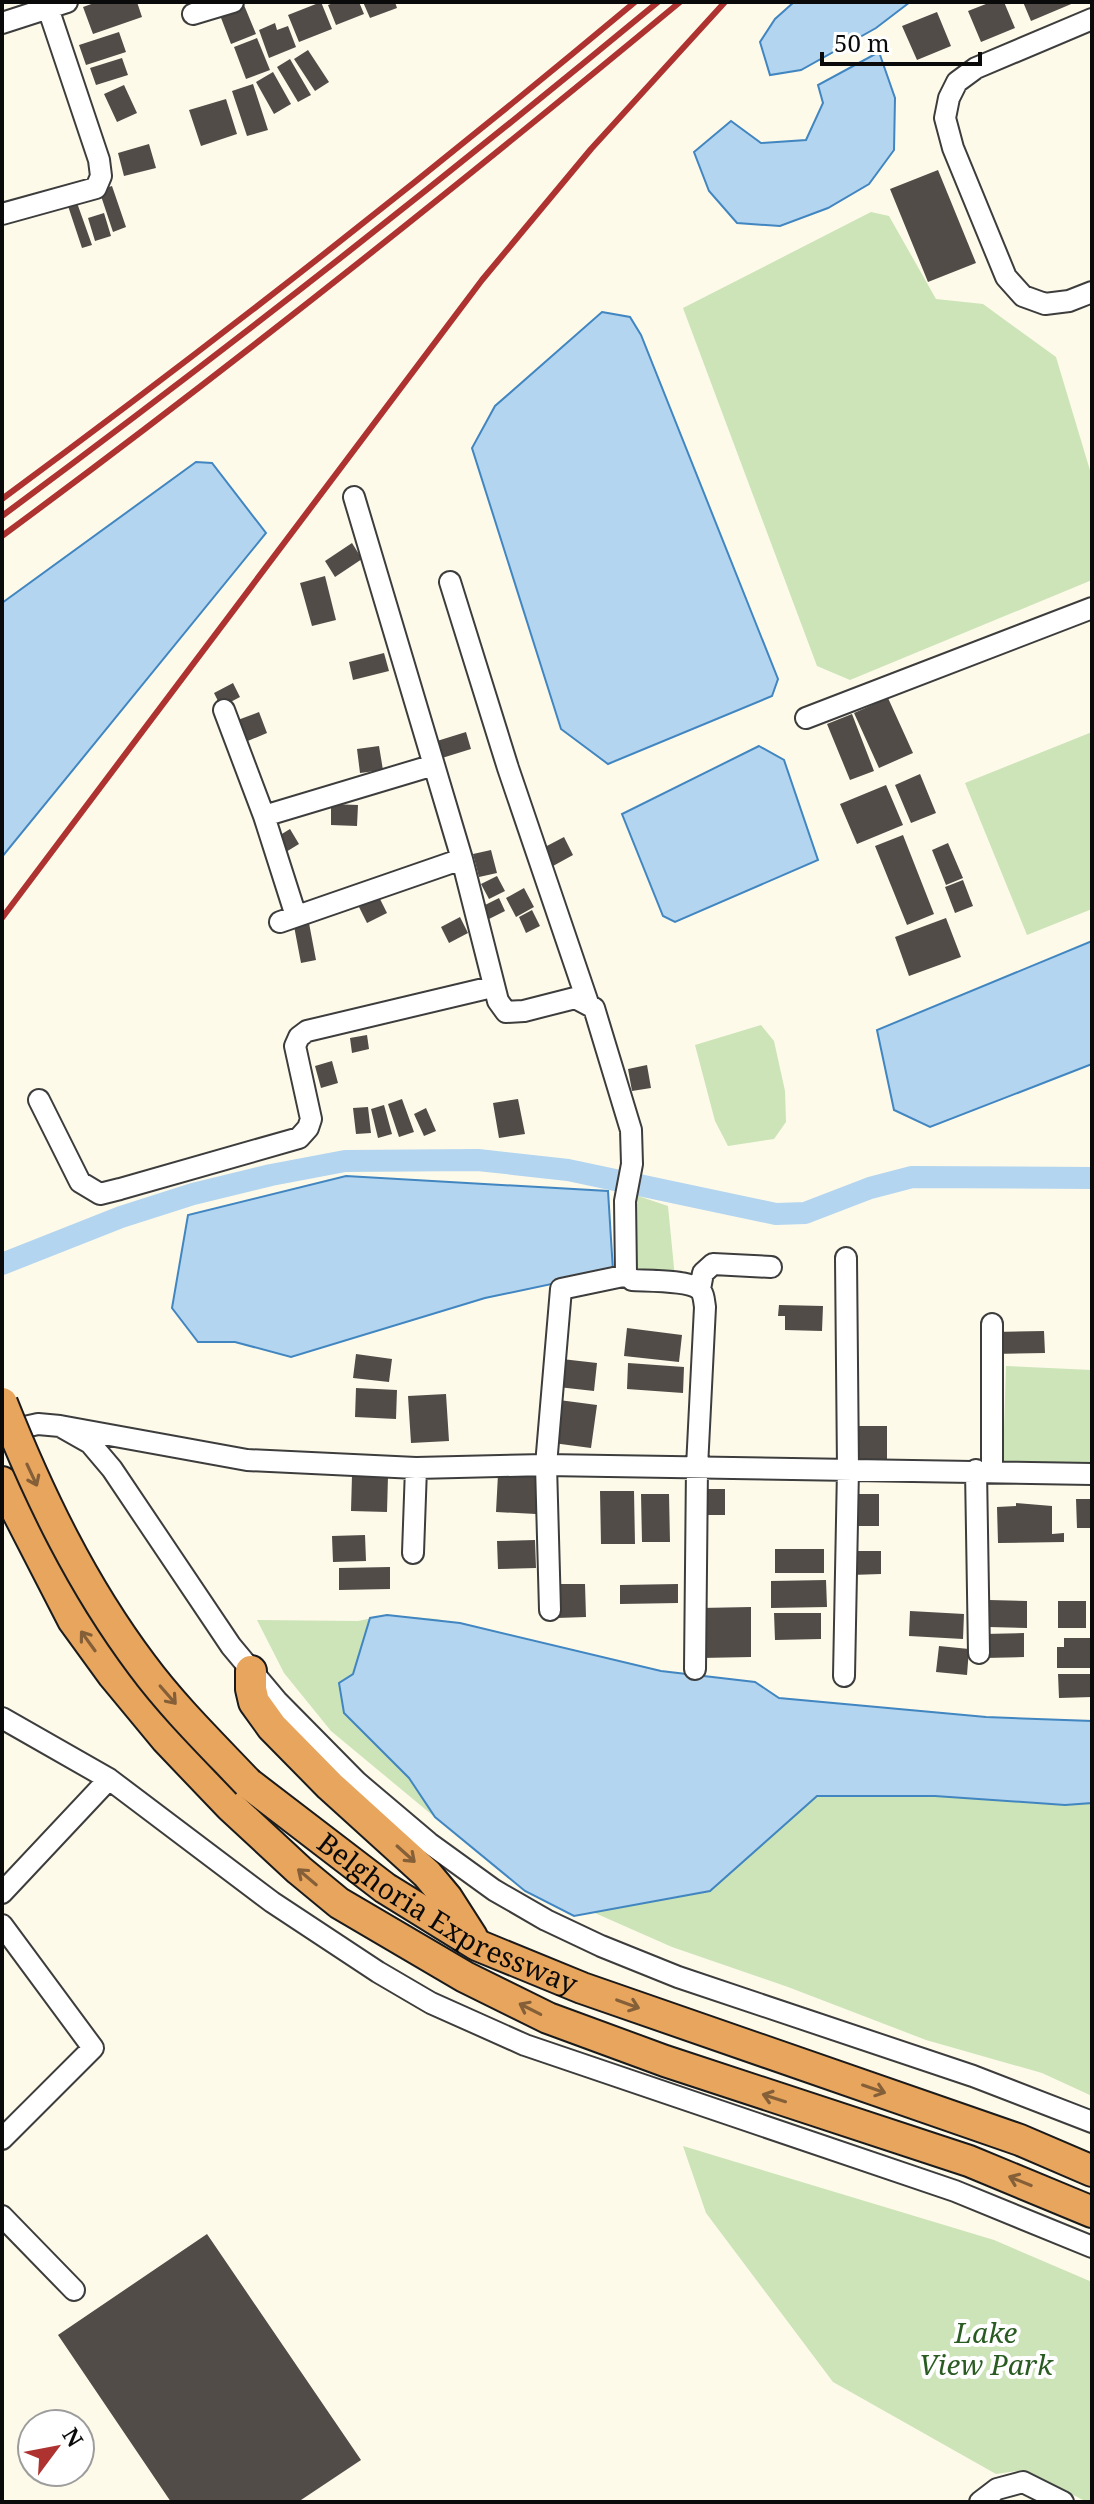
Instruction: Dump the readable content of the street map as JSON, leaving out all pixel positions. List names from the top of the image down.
{
  "streets": {
    "highway": ["Belghoria Expressway"]
  },
  "parks": ["Lake View Park"],
  "scale_bar": "50 m",
  "north": "top right"
}
